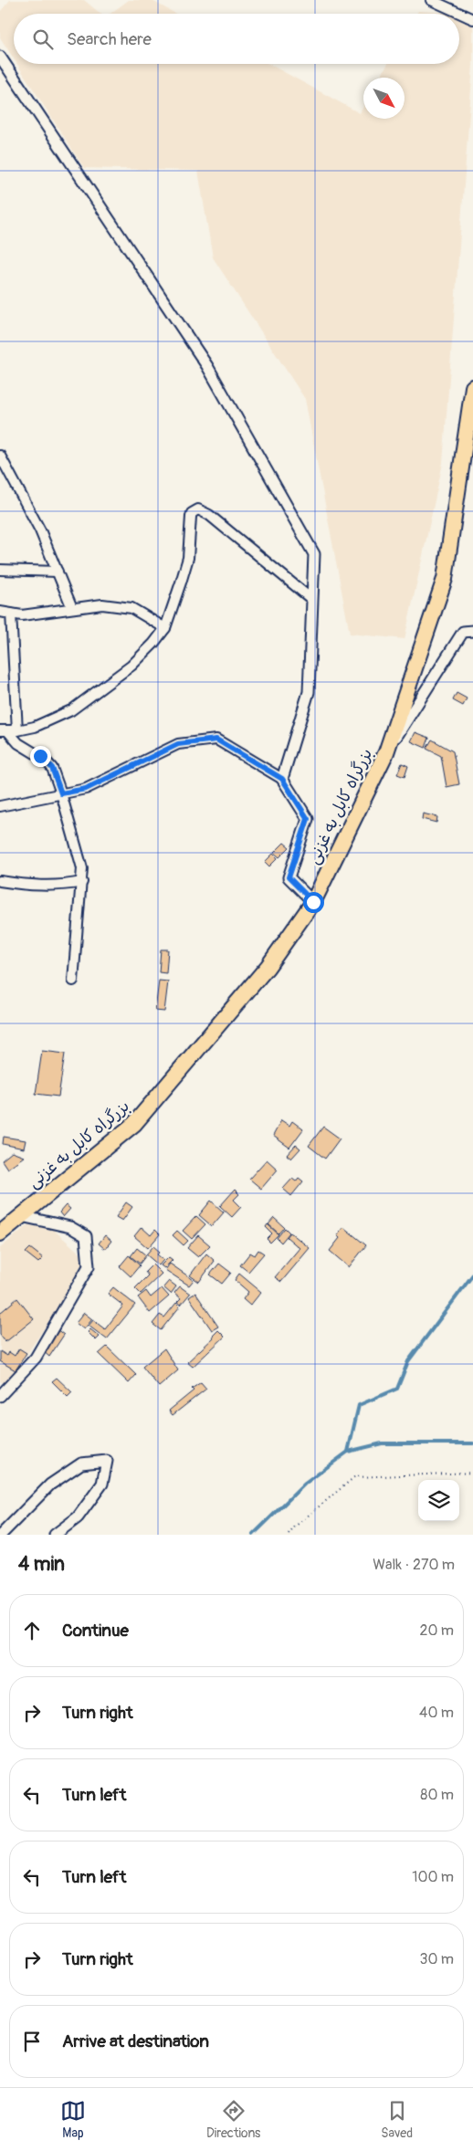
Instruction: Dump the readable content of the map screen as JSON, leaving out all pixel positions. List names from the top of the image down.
{
  "streets": {
    "highway": ["بزرگراه کابل به غزنی"]
  },
  "north": "bottom right",
  "page": {
    "search": "Search here",
    "heading": ["4 min", "Walk · 270 m"],
    "list": [
      ["Continue", "20 m"],
      ["Turn right", "40 m"],
      ["Turn left", "80 m"],
      ["Turn left", "100 m"],
      ["Turn right", "30 m"],
      "Arrive at destination"
    ],
    "nav": ["Map", "Directions", "Saved"]
  }
}
